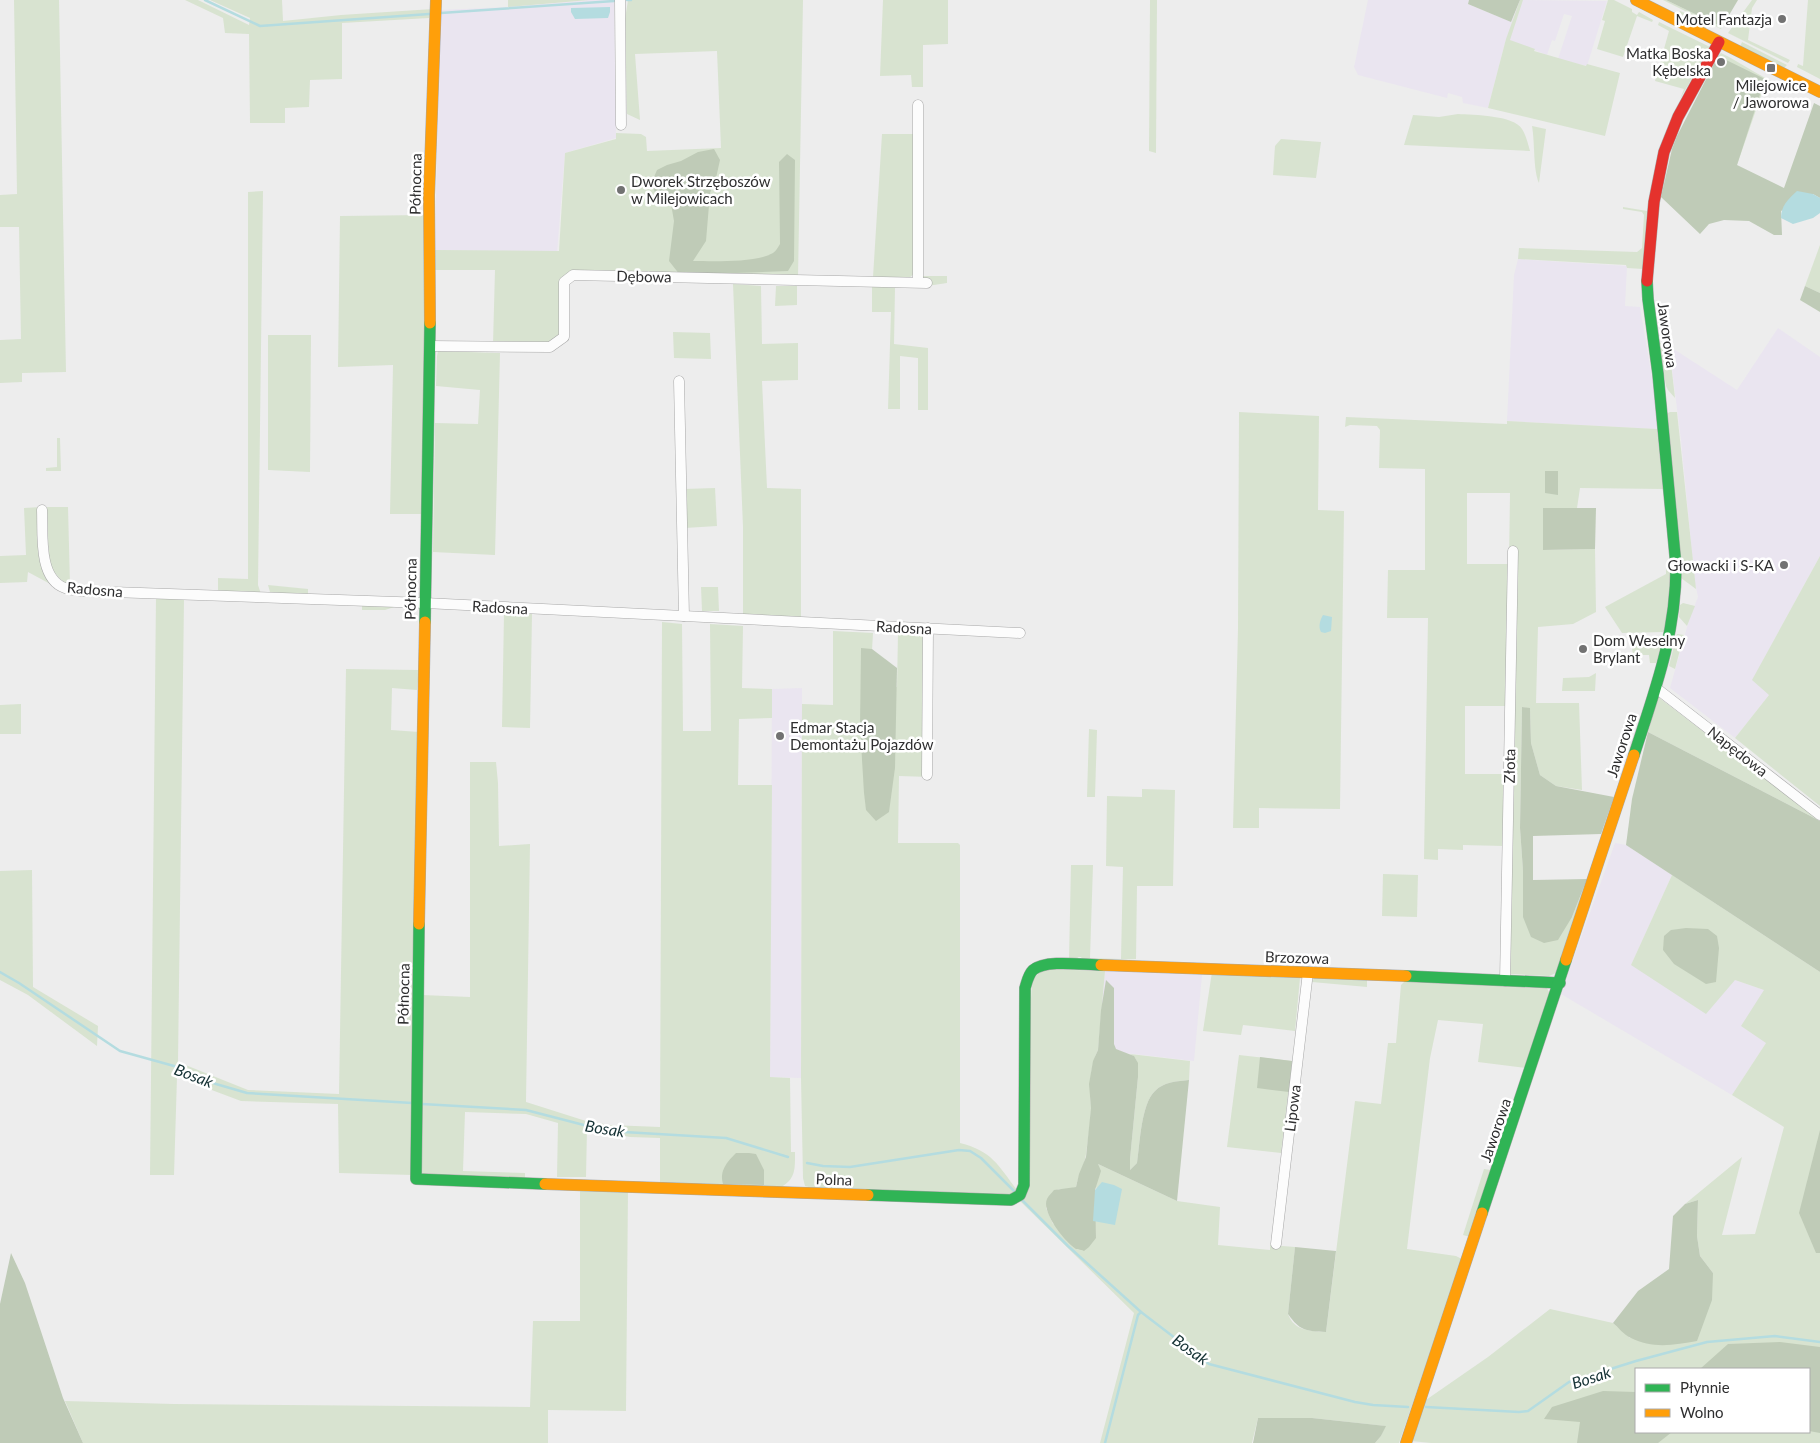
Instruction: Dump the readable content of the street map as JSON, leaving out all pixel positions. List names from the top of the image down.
{
  "streets": {
    "street": [
      "Północna",
      "Dębowa",
      "Jaworowa",
      "Radosna",
      "Napędowa",
      "Złota",
      "Brzozowa",
      "Lipowa",
      "Polna"
    ]
  },
  "crossings": [
    ["Północna", "Dębowa"],
    ["Północna", "Radosna"],
    ["Północna", "Polna"],
    ["Jaworowa", "Napędowa"],
    ["Jaworowa", "Brzozowa"],
    ["Złota", "Brzozowa"],
    ["Brzozowa", "Lipowa"],
    ["Brzozowa", "Polna"]
  ],
  "water": ["Bosak"],
  "places": {
    "other": [
      "Motel Fantazja",
      "Matka Boska Kębelska",
      "Dworek Strzęboszów w Milejowicach",
      "Głowacki i S-KA",
      "Dom Weselny Brylant",
      "Edmar Stacja Demontażu Pojazdów"
    ],
    "transit": ["Milejowice / Jaworowa"]
  },
  "legend": ["Płynnie", "Wolno"]
}
